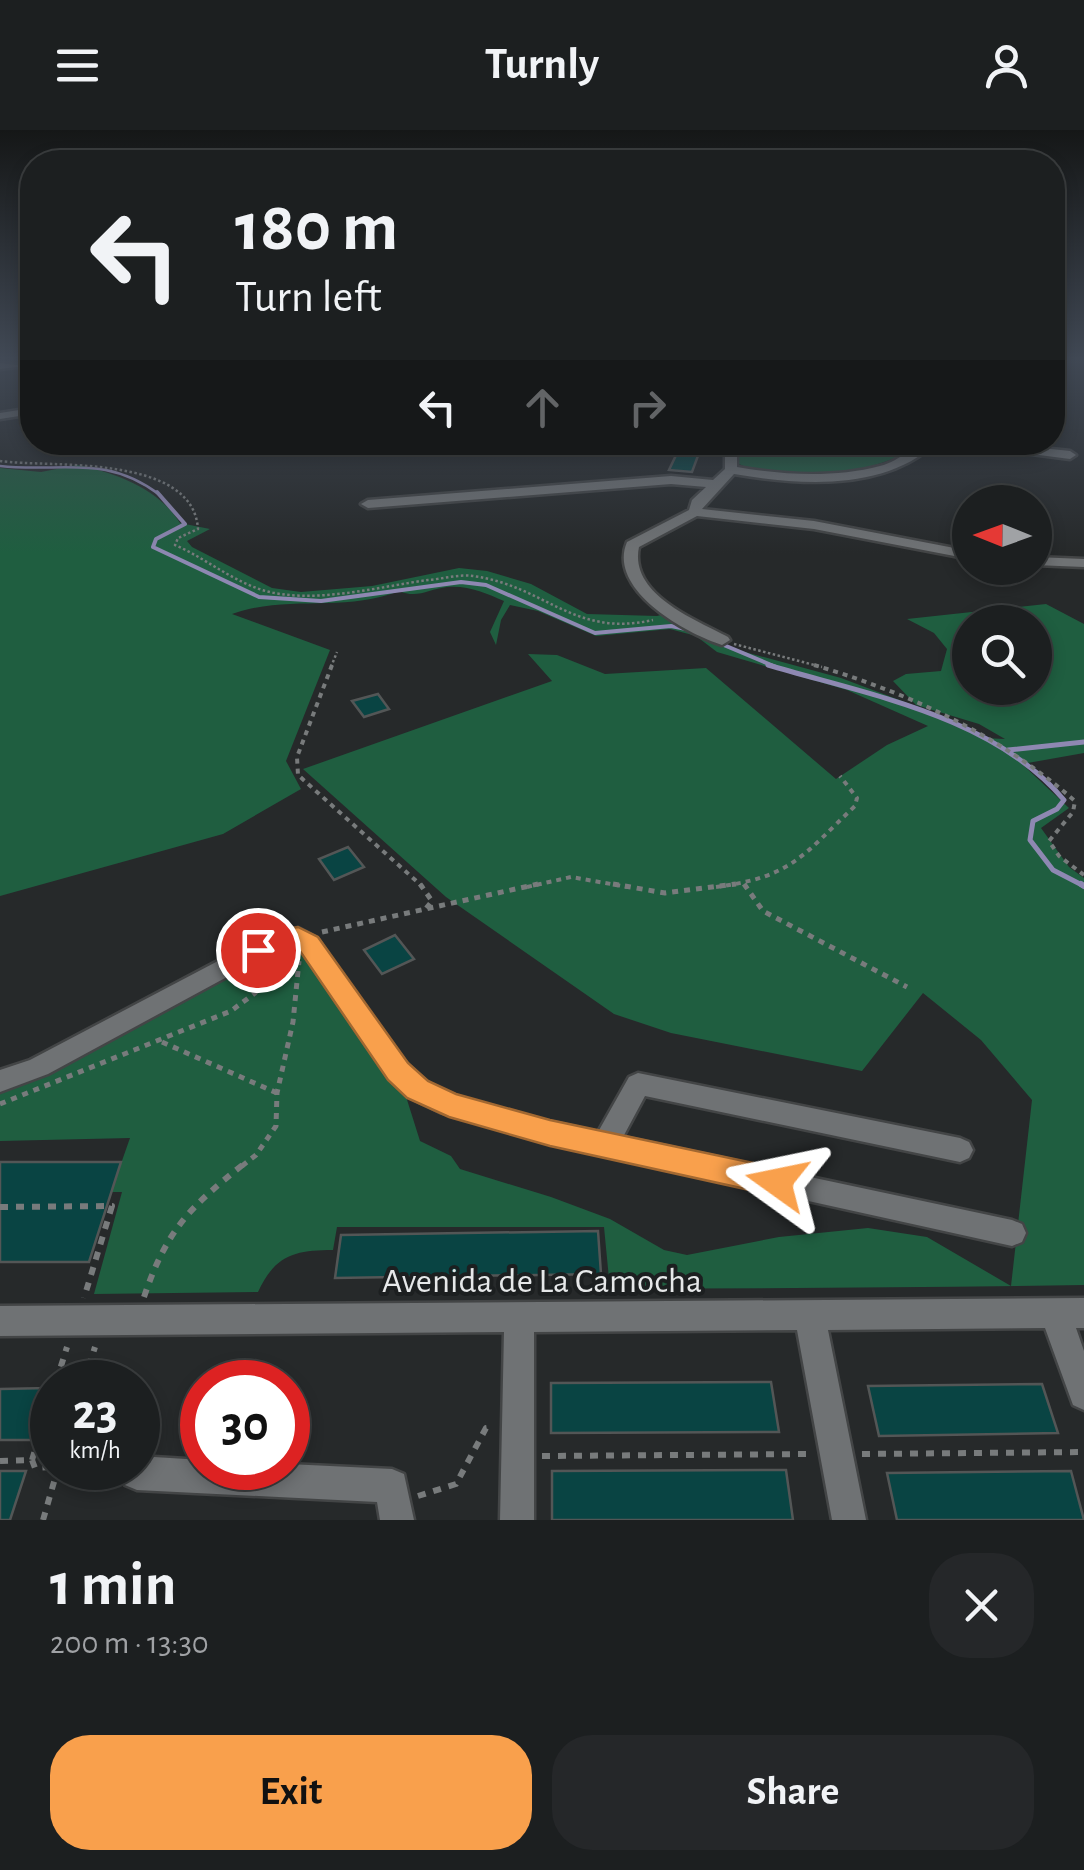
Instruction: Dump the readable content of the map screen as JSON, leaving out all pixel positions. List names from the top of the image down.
{
  "streets": {
    "street": ["Avenida de La Camocha"]
  },
  "north": "left",
  "page": {
    "header": "Turnly",
    "turn": ["180 m", "Turn left"],
    "speed": "23 km/h",
    "limit": "30",
    "heading": ["1 min", "200 m · 13:30"],
    "buttons": ["Exit", "Share"]
  }
}
